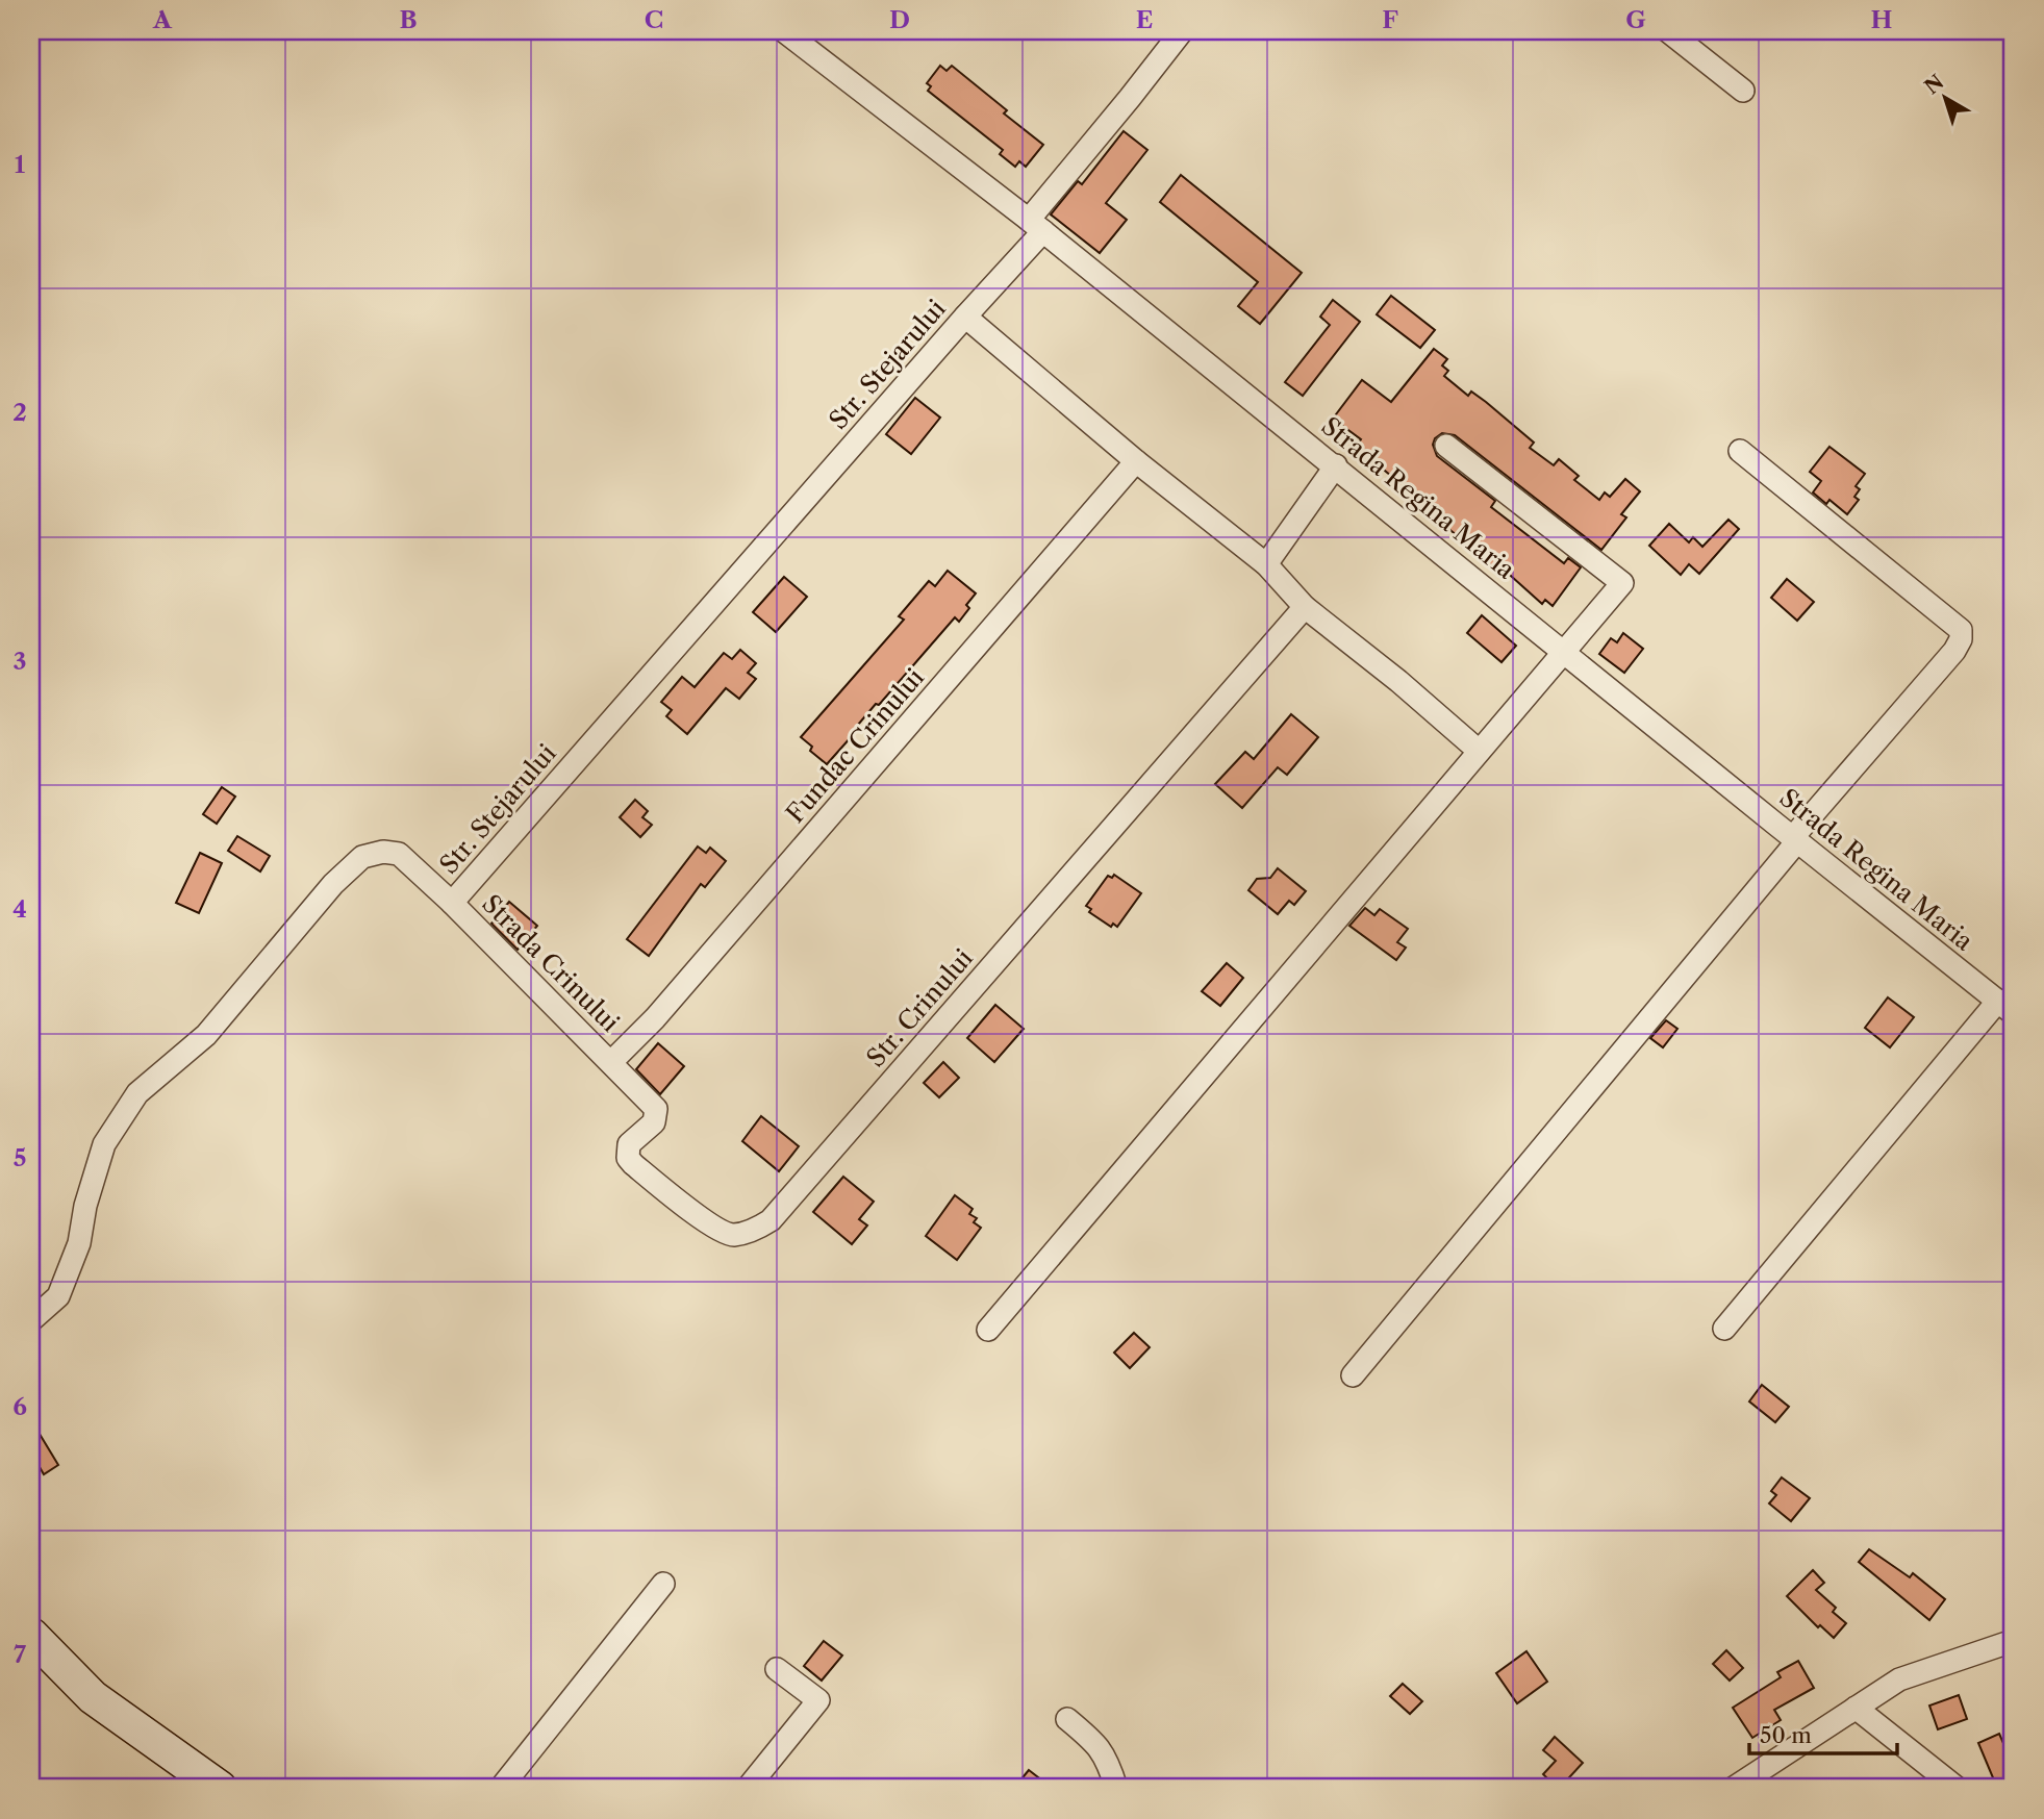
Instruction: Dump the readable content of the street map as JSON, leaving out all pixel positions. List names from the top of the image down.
{
  "streets": {
    "street": [
      "Str. Stejarului",
      "Strada Regina Maria",
      "Fundac Crinului",
      "Strada Crinului",
      "Str. Crinului"
    ]
  },
  "crossings": [
    ["Str. Stejarului", "Strada Regina Maria"],
    ["Str. Stejarului", "Strada Crinului"],
    ["Fundac Crinului", "Strada Crinului"],
    ["Fundac Crinului", "Str. Crinului"],
    ["Strada Crinului", "Str. Crinului"]
  ],
  "scale_bar": "50 m",
  "north": "top left",
  "grid": {
    "columns": [
      "A",
      "B",
      "C",
      "D",
      "E",
      "F",
      "G",
      "H"
    ],
    "rows": [
      "1",
      "2",
      "3",
      "4",
      "5",
      "6",
      "7"
    ]
  }
}
